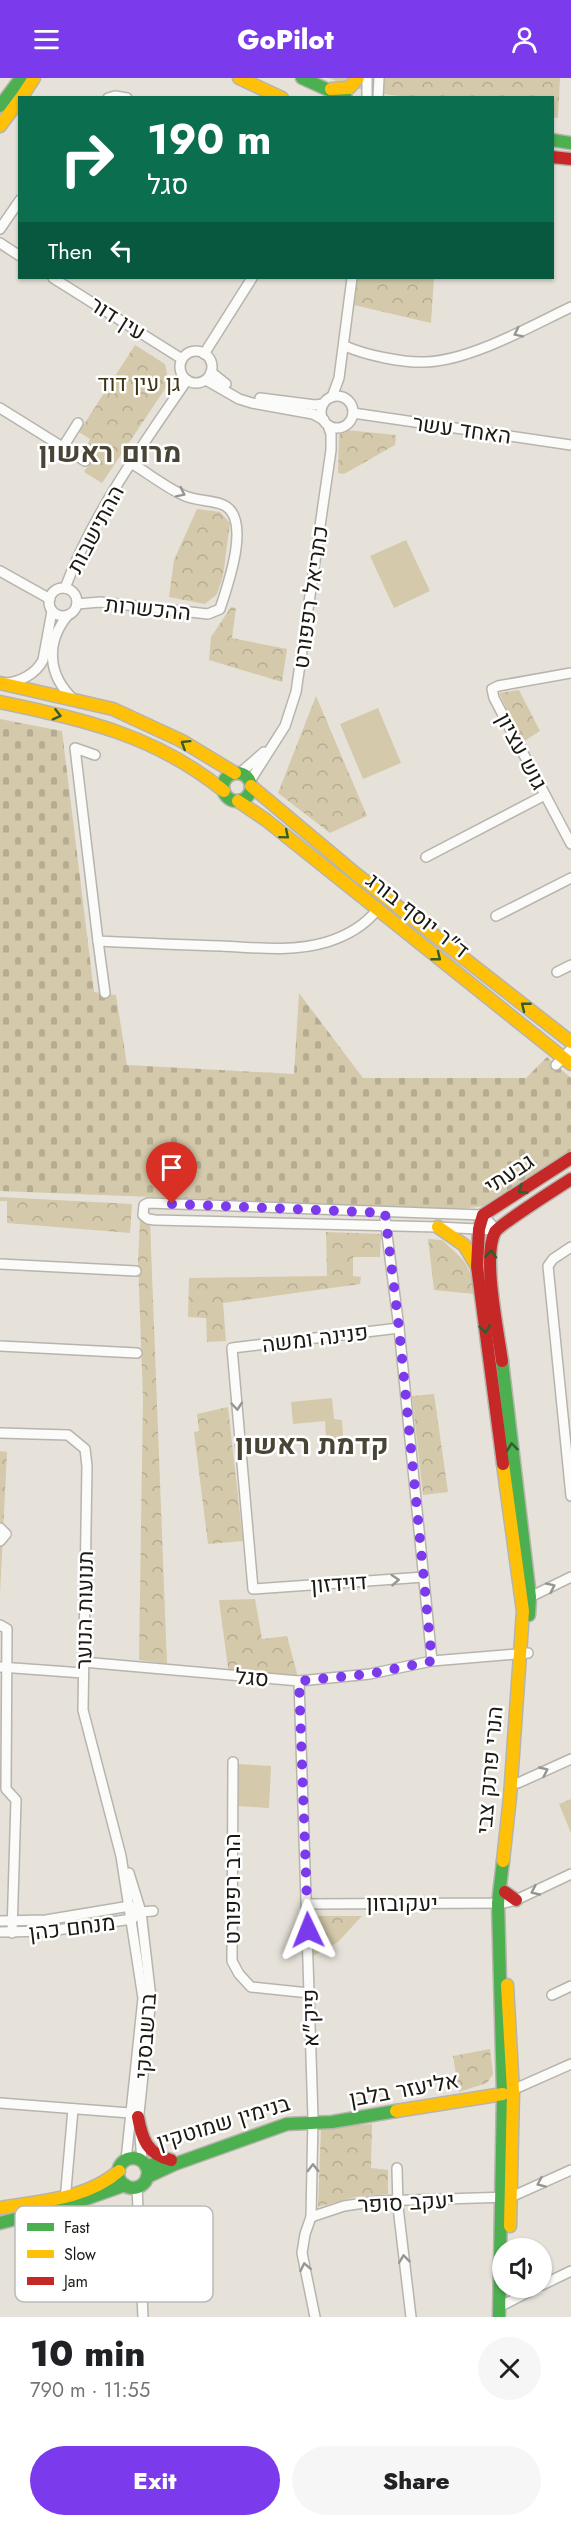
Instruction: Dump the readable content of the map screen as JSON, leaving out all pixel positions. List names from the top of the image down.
{
  "streets": {
    "street": [
      "עין דור",
      "האחד עשר",
      "ההתישבות",
      "כתריאל רפפורט",
      "ההכשרות",
      "גוש עציון",
      "ד\"ר יוסף בורג",
      "גבעתי",
      "פנינה ומשה",
      "דוידזון",
      "תנועות הנוער",
      "סגל",
      "הנרי פרנק צבי",
      "הרב רפפורט",
      "יעקובזון",
      "מנחם כהן",
      "פיק\"א",
      "ברשבסקי",
      "אליעזר בלבן",
      "בנימין שמוטקין",
      "יעקב סופר"
    ]
  },
  "crossings": [
    ["עין דור", "ההתישבות"],
    ["האחד עשר", "כתריאל רפפורט"],
    ["ההתישבות", "ההכשרות"],
    ["כתריאל רפפורט", "ד\"ר יוסף בורג"],
    ["גבעתי", "הנרי פרנק צבי"],
    ["פנינה ומשה", "דוידזון"],
    ["תנועות הנוער", "סגל"],
    ["תנועות הנוער", "מנחם כהן"],
    ["תנועות הנוער", "ברשבסקי"],
    ["סגל", "הנרי פרנק צבי"],
    ["סגל", "פיק\"א"],
    ["הנרי פרנק צבי", "יעקובזון"],
    ["הנרי פרנק צבי", "אליעזר בלבן"],
    ["הנרי פרנק צבי", "יעקב סופר"],
    ["הרב רפפורט", "פיק\"א"],
    ["יעקובזון", "פיק\"א"],
    ["מנחם כהן", "ברשבסקי"],
    ["פיק\"א", "אליעזר בלבן"],
    ["פיק\"א", "בנימין שמוטקין"],
    ["פיק\"א", "יעקב סופר"],
    ["ברשבסקי", "בנימין שמוטקין"],
    ["אליעזר בלבן", "בנימין שמוטקין"]
  ],
  "one_way": ["דוידזון"],
  "districts": ["מרום ראשון", "קדמת ראשון"],
  "parks": ["גן עין דוד"],
  "legend": ["Fast", "Slow", "Jam"],
  "page": {
    "header": "GoPilot",
    "turn": ["190 m", "סגל"],
    "then": "Then",
    "heading": ["10 min", "790 m · 11:55"],
    "buttons": ["Exit", "Share"]
  }
}
